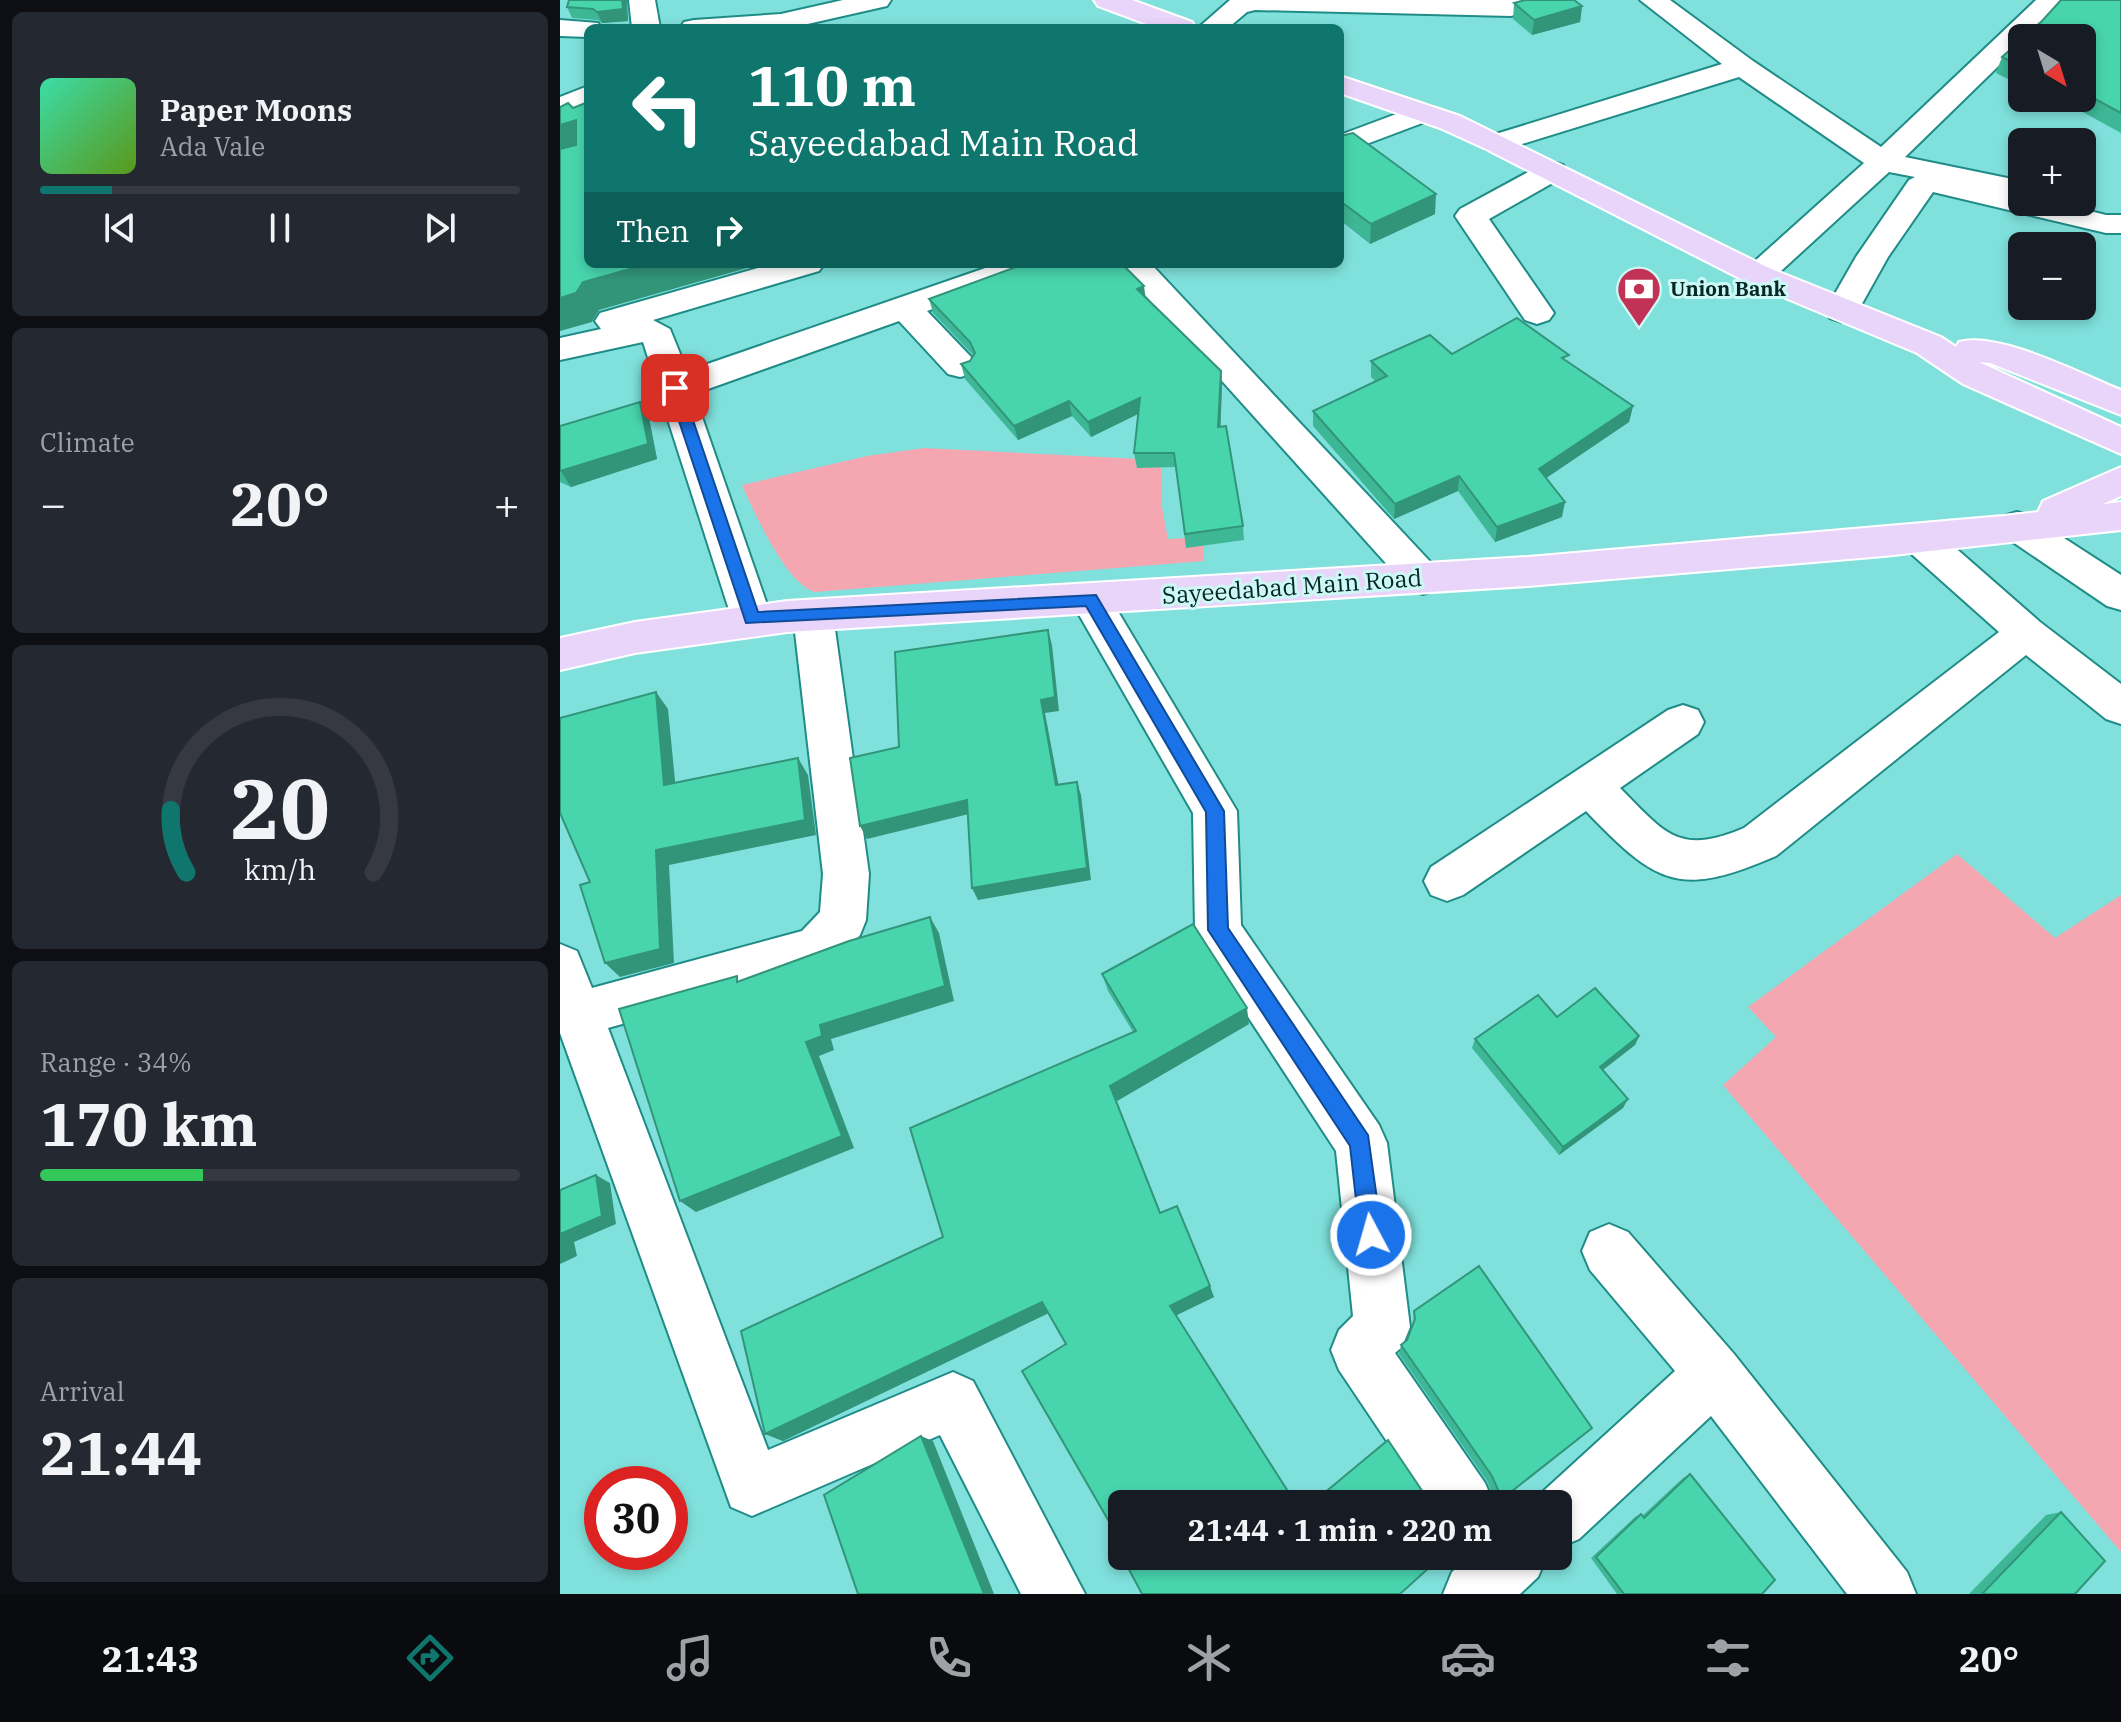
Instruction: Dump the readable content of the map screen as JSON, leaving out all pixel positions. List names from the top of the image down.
{
  "streets": {
    "main road": ["Sayeedabad Main Road"]
  },
  "places": {
    "bank": ["Union Bank"]
  },
  "north": "bottom right",
  "page": {
    "map_buttons": ["+", "−"],
    "turn": ["110 m", "Sayeedabad Main Road"],
    "song": ["Paper Moons", "Ada Vale"],
    "then": "Then",
    "tile": [
      "Climate",
      ["Range · 34%", "170 km"],
      ["Arrival", "21:44"]
    ],
    "heat": ["−", "20°", "+"],
    "limit": "30",
    "trip": "21:44 · 1 min · 220 m",
    "tabs": ["21:43", "20°"],
    "gauge": ["20", "km/h"]
  }
}
